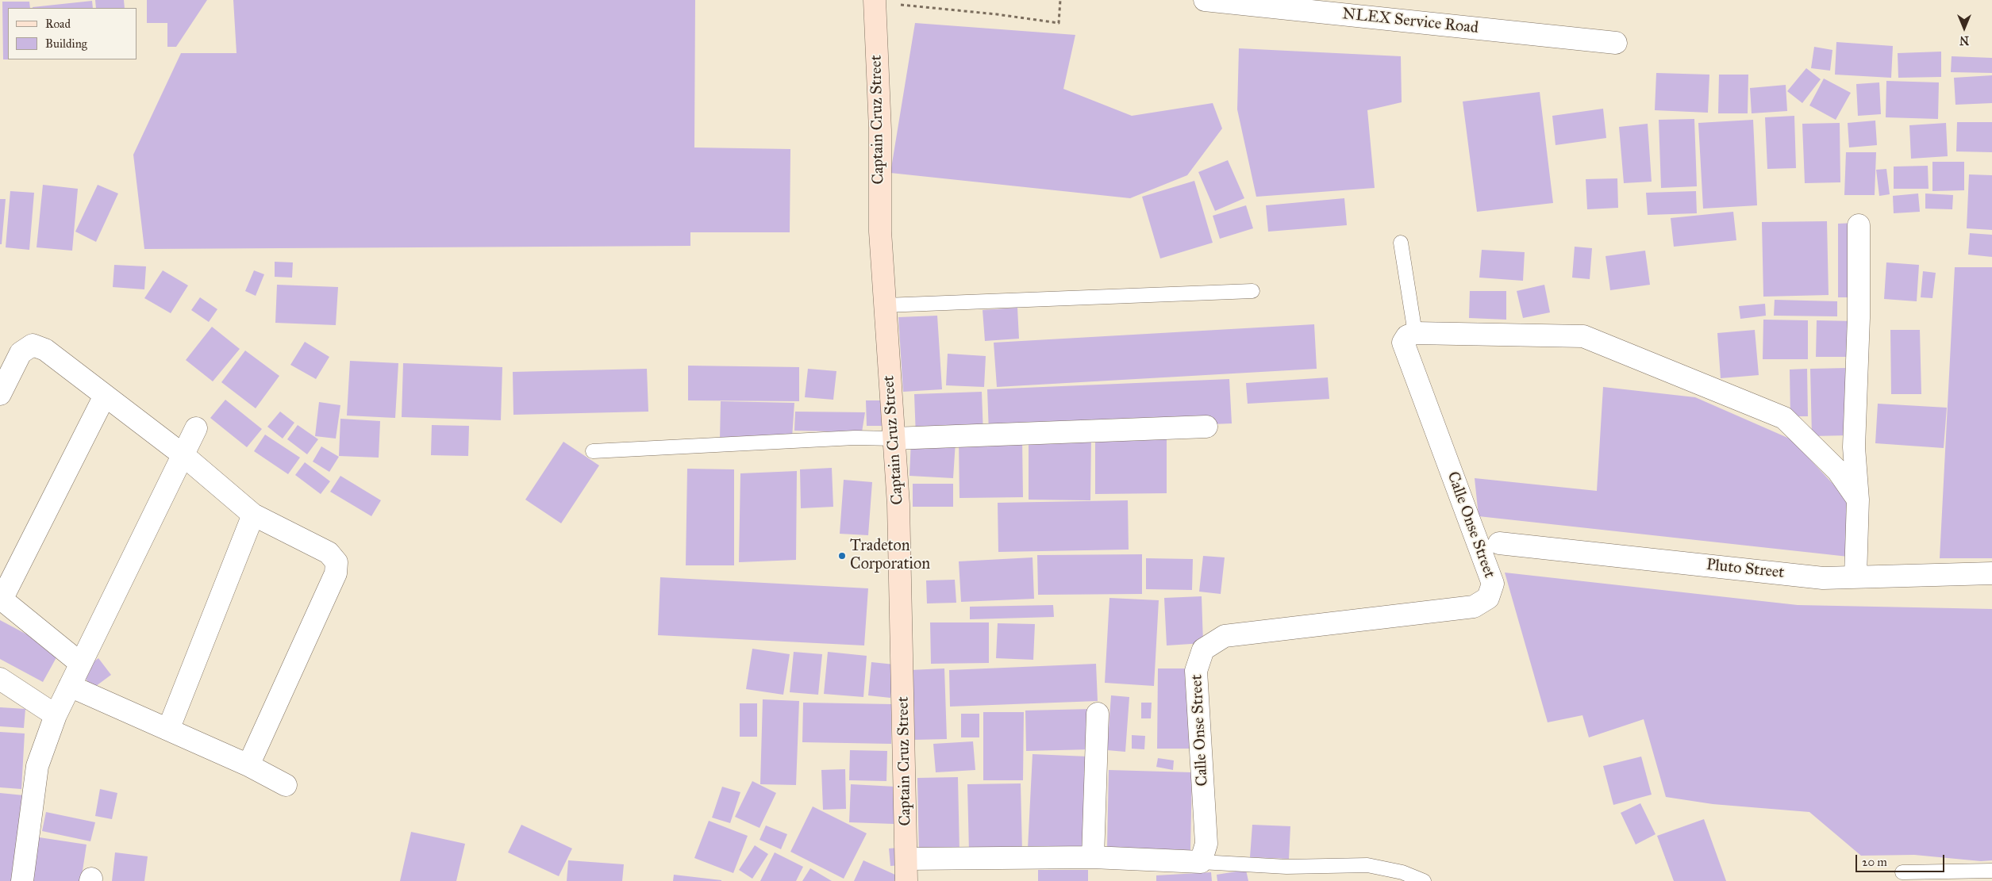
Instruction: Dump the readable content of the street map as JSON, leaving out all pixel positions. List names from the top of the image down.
{
  "streets": {
    "street": [
      "NLEX Service Road",
      "Captain Cruz Street",
      "Calle Onse Street",
      "Pluto Street"
    ]
  },
  "places": ["Tradeton Corporation"],
  "legend": ["Road", "Building"],
  "scale_bar": "20 m",
  "north": "bottom"
}
